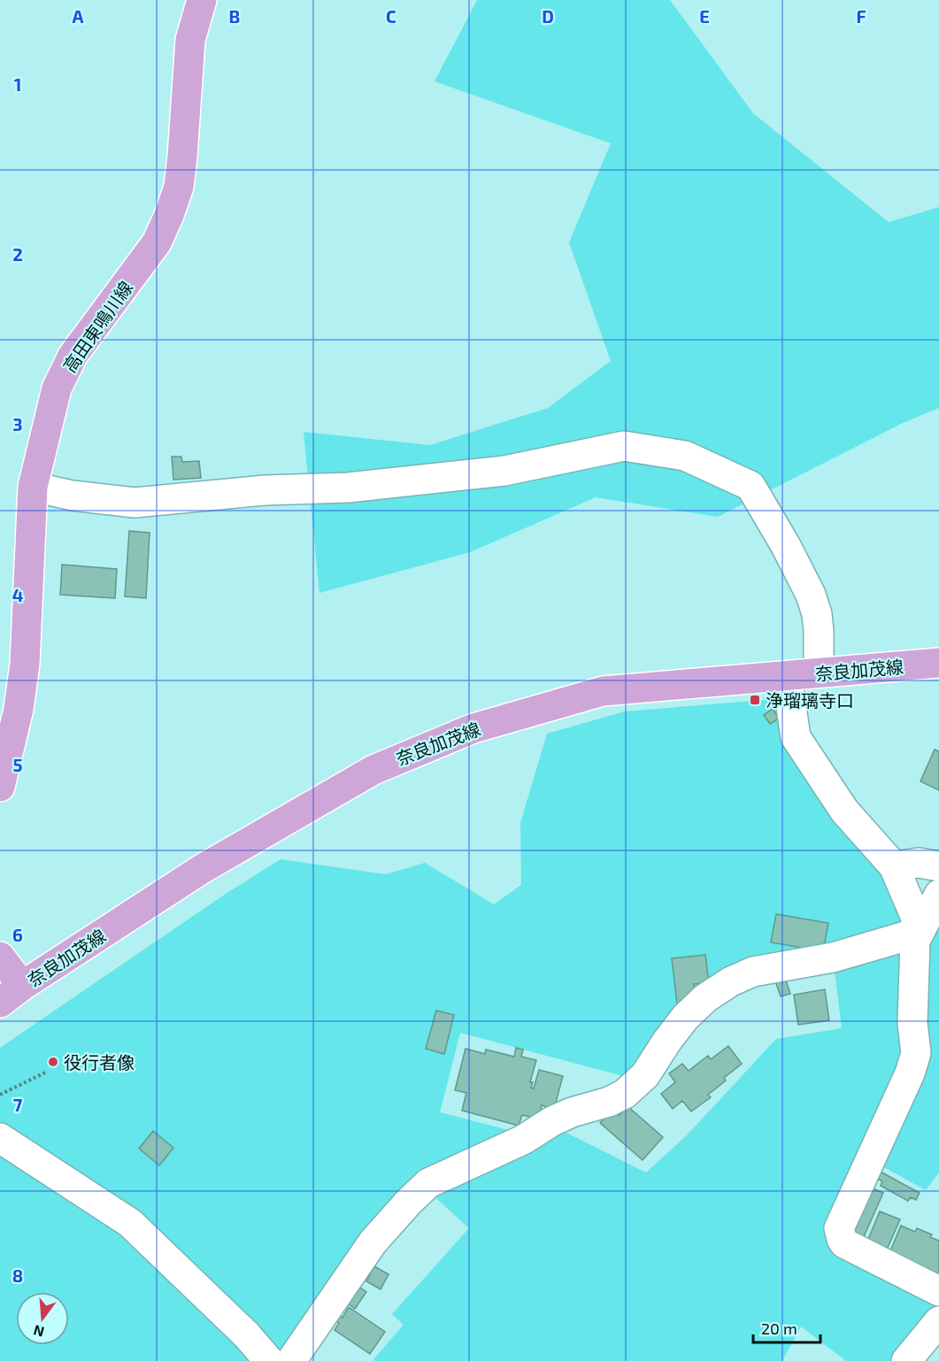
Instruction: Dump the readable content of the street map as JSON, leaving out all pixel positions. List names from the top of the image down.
{
  "streets": {
    "main road": ["高田東鳴川線", "奈良加茂線"]
  },
  "places": {
    "transit": ["浄瑠璃寺口"],
    "other": ["役行者像"]
  },
  "scale_bar": "20 m",
  "north": "bottom",
  "grid": {
    "columns": [
      "A",
      "B",
      "C",
      "D",
      "E",
      "F"
    ],
    "rows": [
      "1",
      "2",
      "3",
      "4",
      "5",
      "6",
      "7",
      "8"
    ]
  }
}
